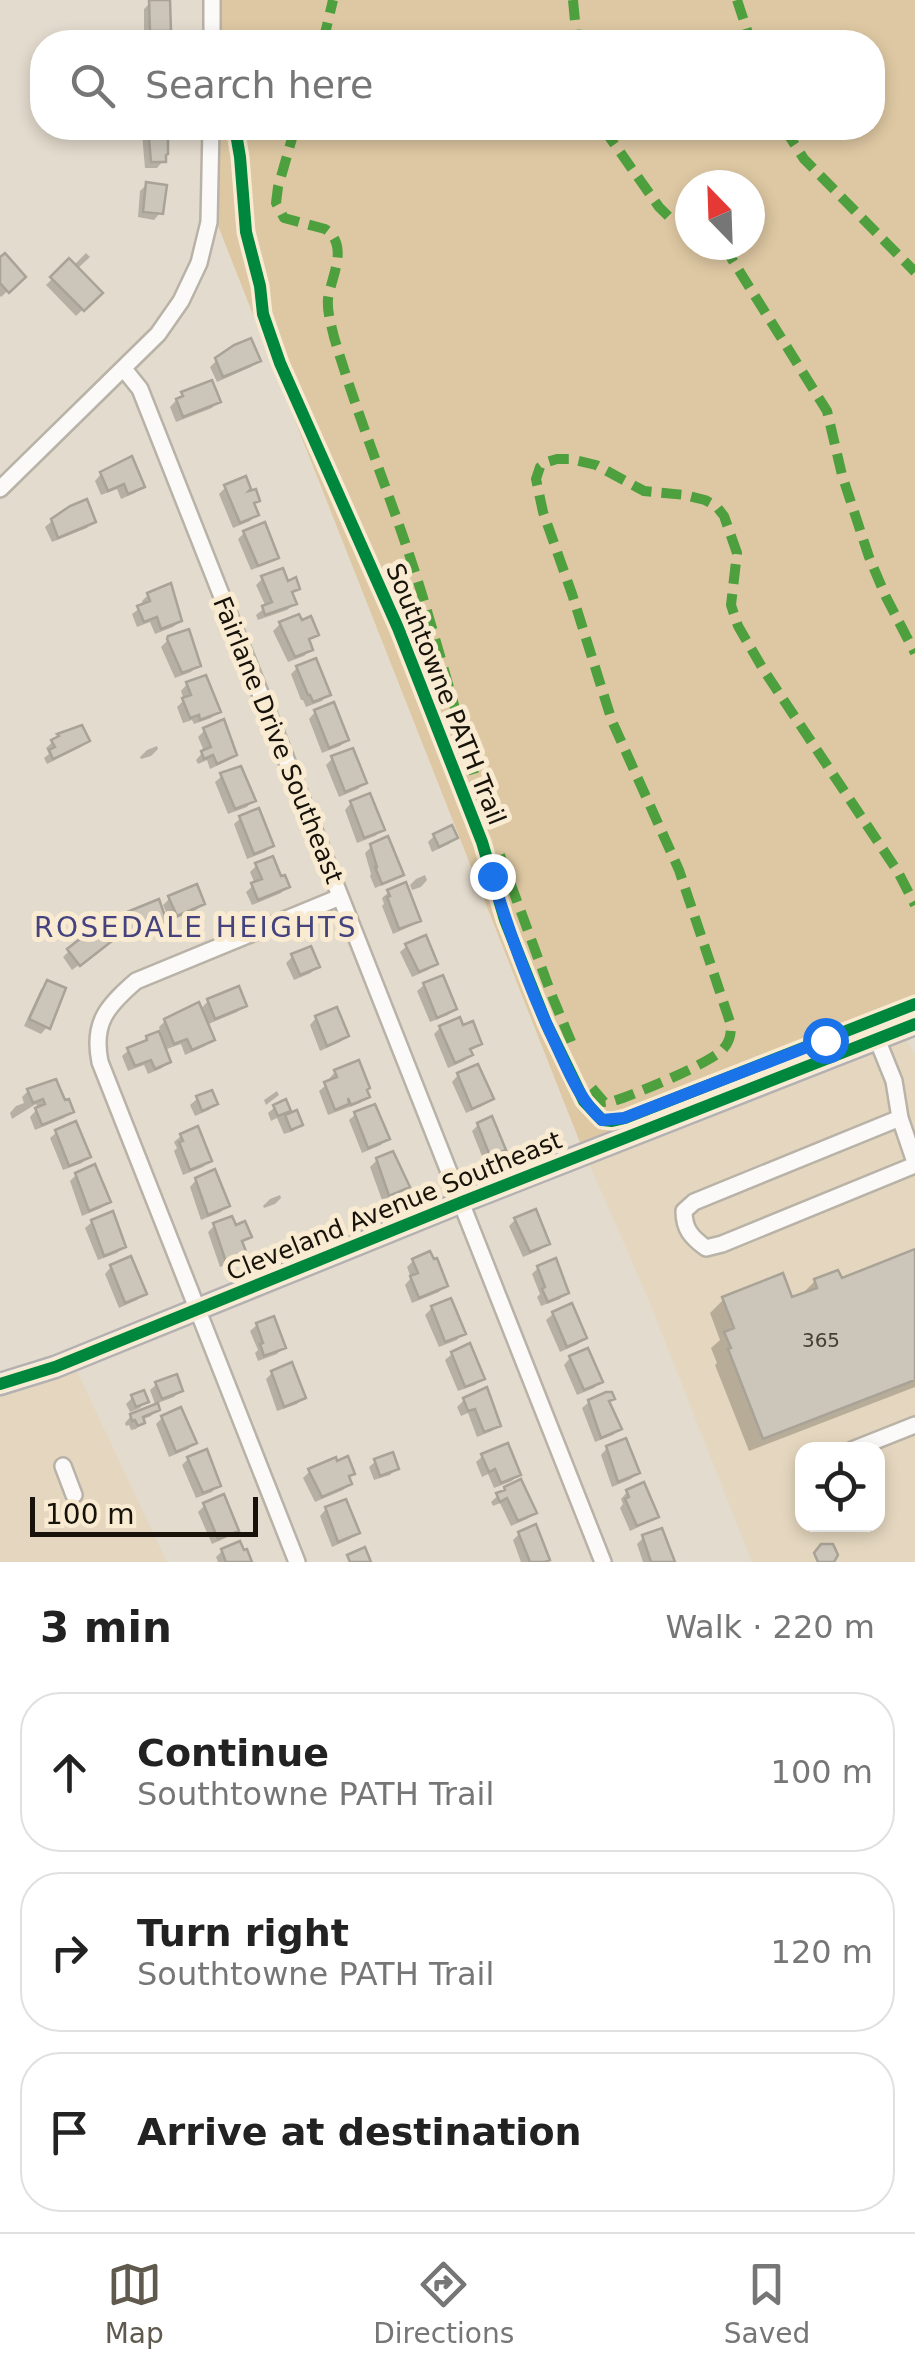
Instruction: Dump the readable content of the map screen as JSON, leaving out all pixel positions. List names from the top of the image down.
{
  "streets": {
    "main road": ["Cleveland Avenue Southeast"],
    "street": ["Fairlane Drive Southeast"],
    "cycle path": ["Southtowne PATH Trail"]
  },
  "crossings": [
    ["Fairlane Drive Southeast", "Cleveland Avenue Southeast"]
  ],
  "districts": ["ROSEDALE HEIGHTS"],
  "house_numbers": ["365"],
  "scale_bar": "100 m",
  "north": "top left",
  "page": {
    "search": "Search here",
    "scale": "100 m",
    "heading": ["3 min", "Walk · 220 m"],
    "list": [
      ["Continue", "Southtowne PATH Trail", "100 m"],
      ["Turn right", "Southtowne PATH Trail", "120 m"],
      "Arrive at destination"
    ],
    "nav": ["Map", "Directions", "Saved"]
  }
}
